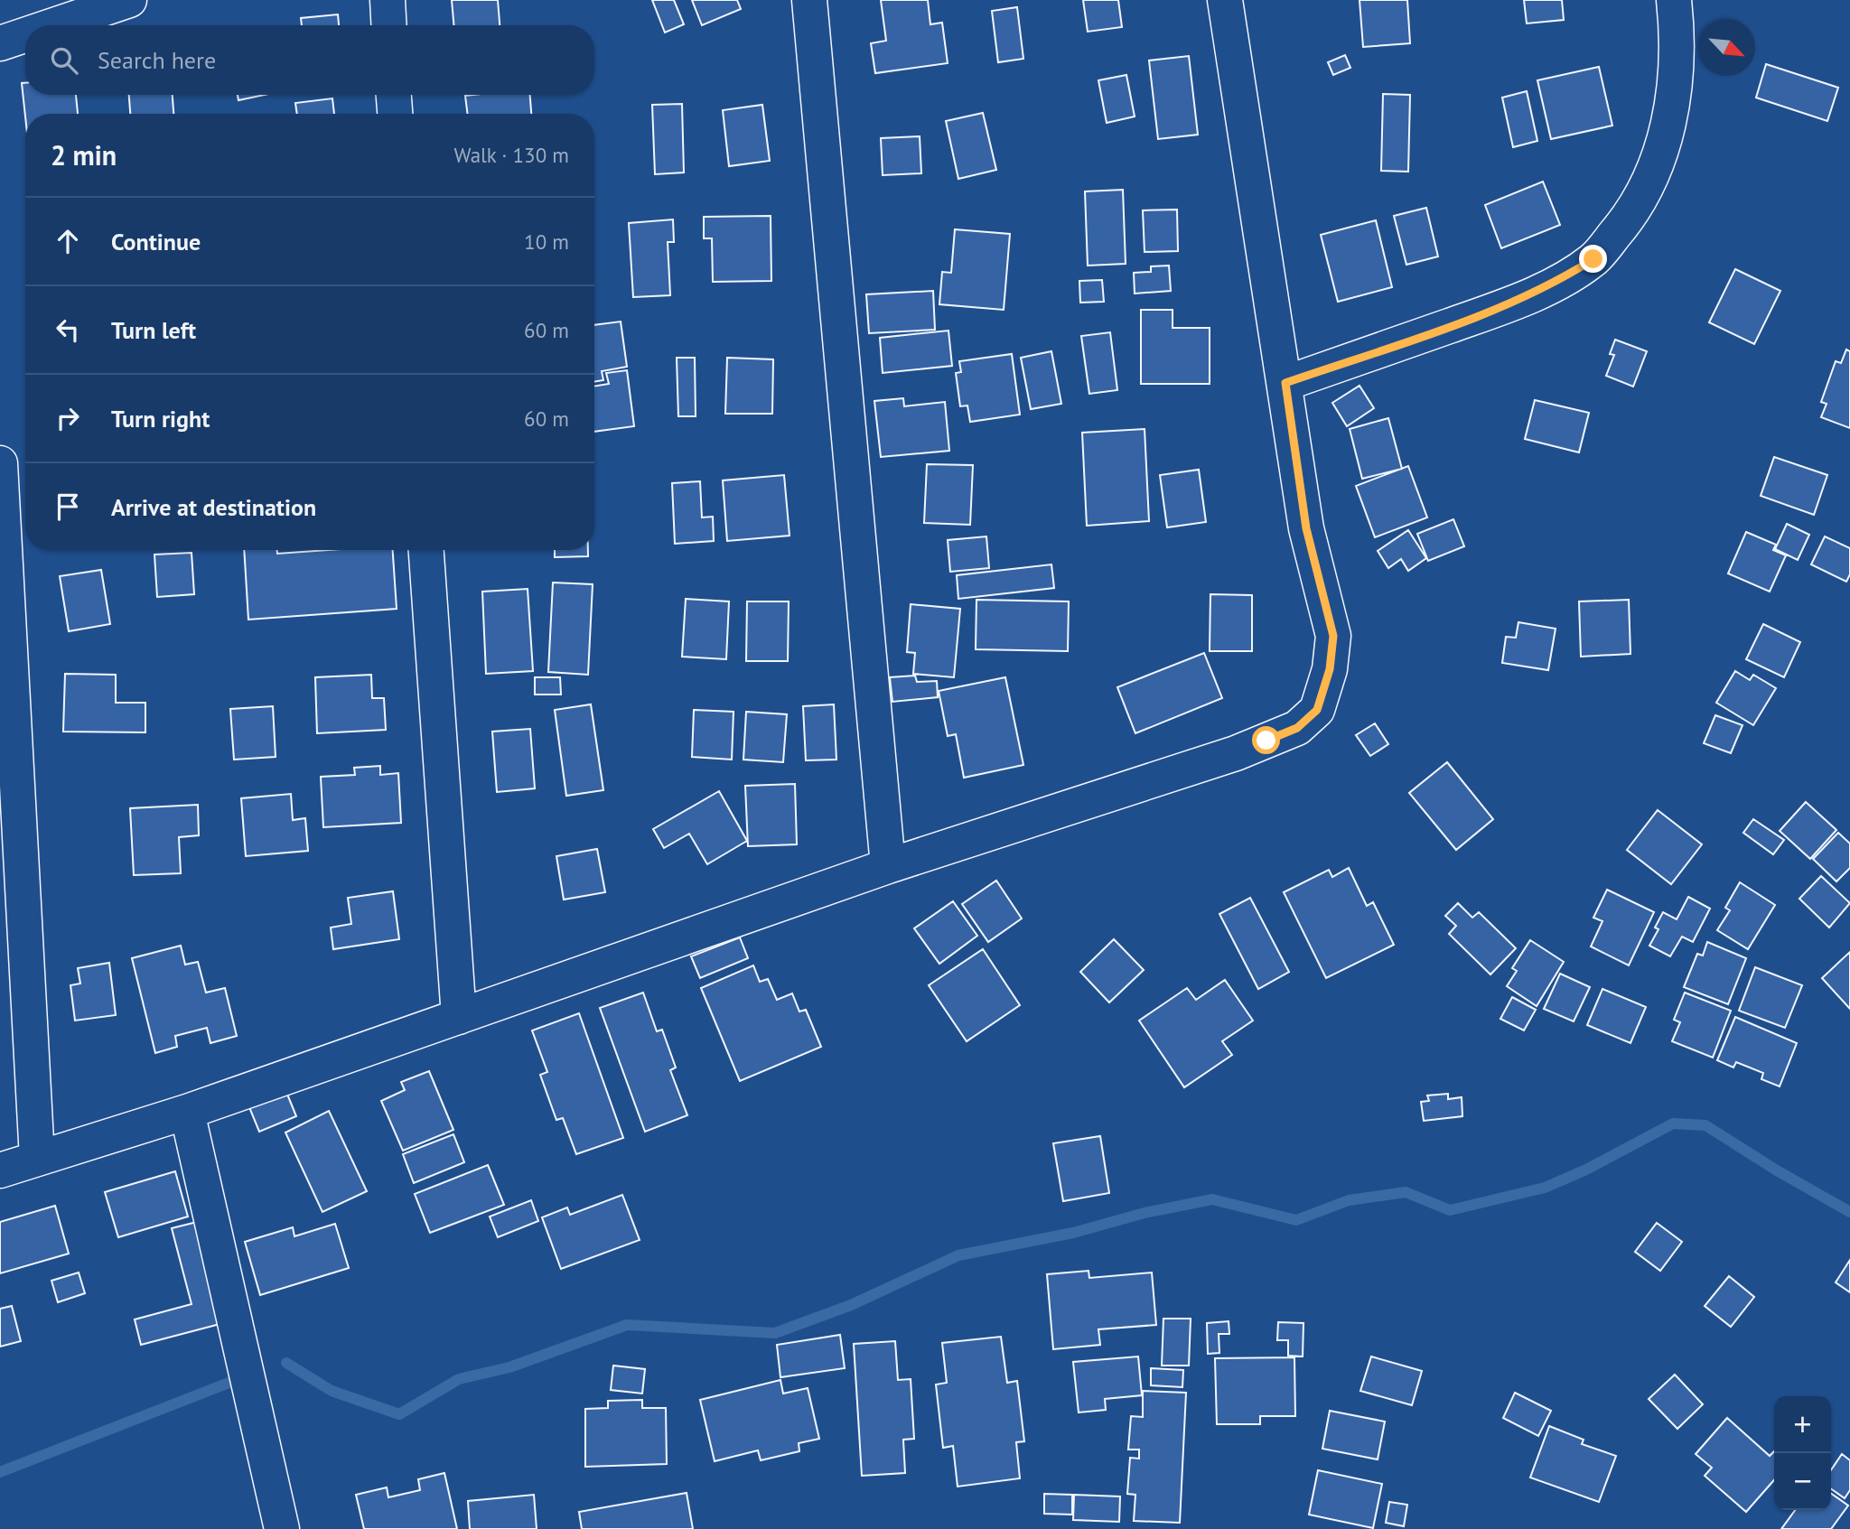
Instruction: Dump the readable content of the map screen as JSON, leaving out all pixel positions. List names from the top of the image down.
{
  "north": "bottom right",
  "page": {
    "search": "Search here",
    "heading": ["2 min", "Walk · 130 m"],
    "list": [
      ["Continue", "10 m"],
      ["Turn left", "60 m"],
      ["Turn right", "60 m"],
      "Arrive at destination"
    ],
    "map_buttons": ["+", "−"]
  }
}
